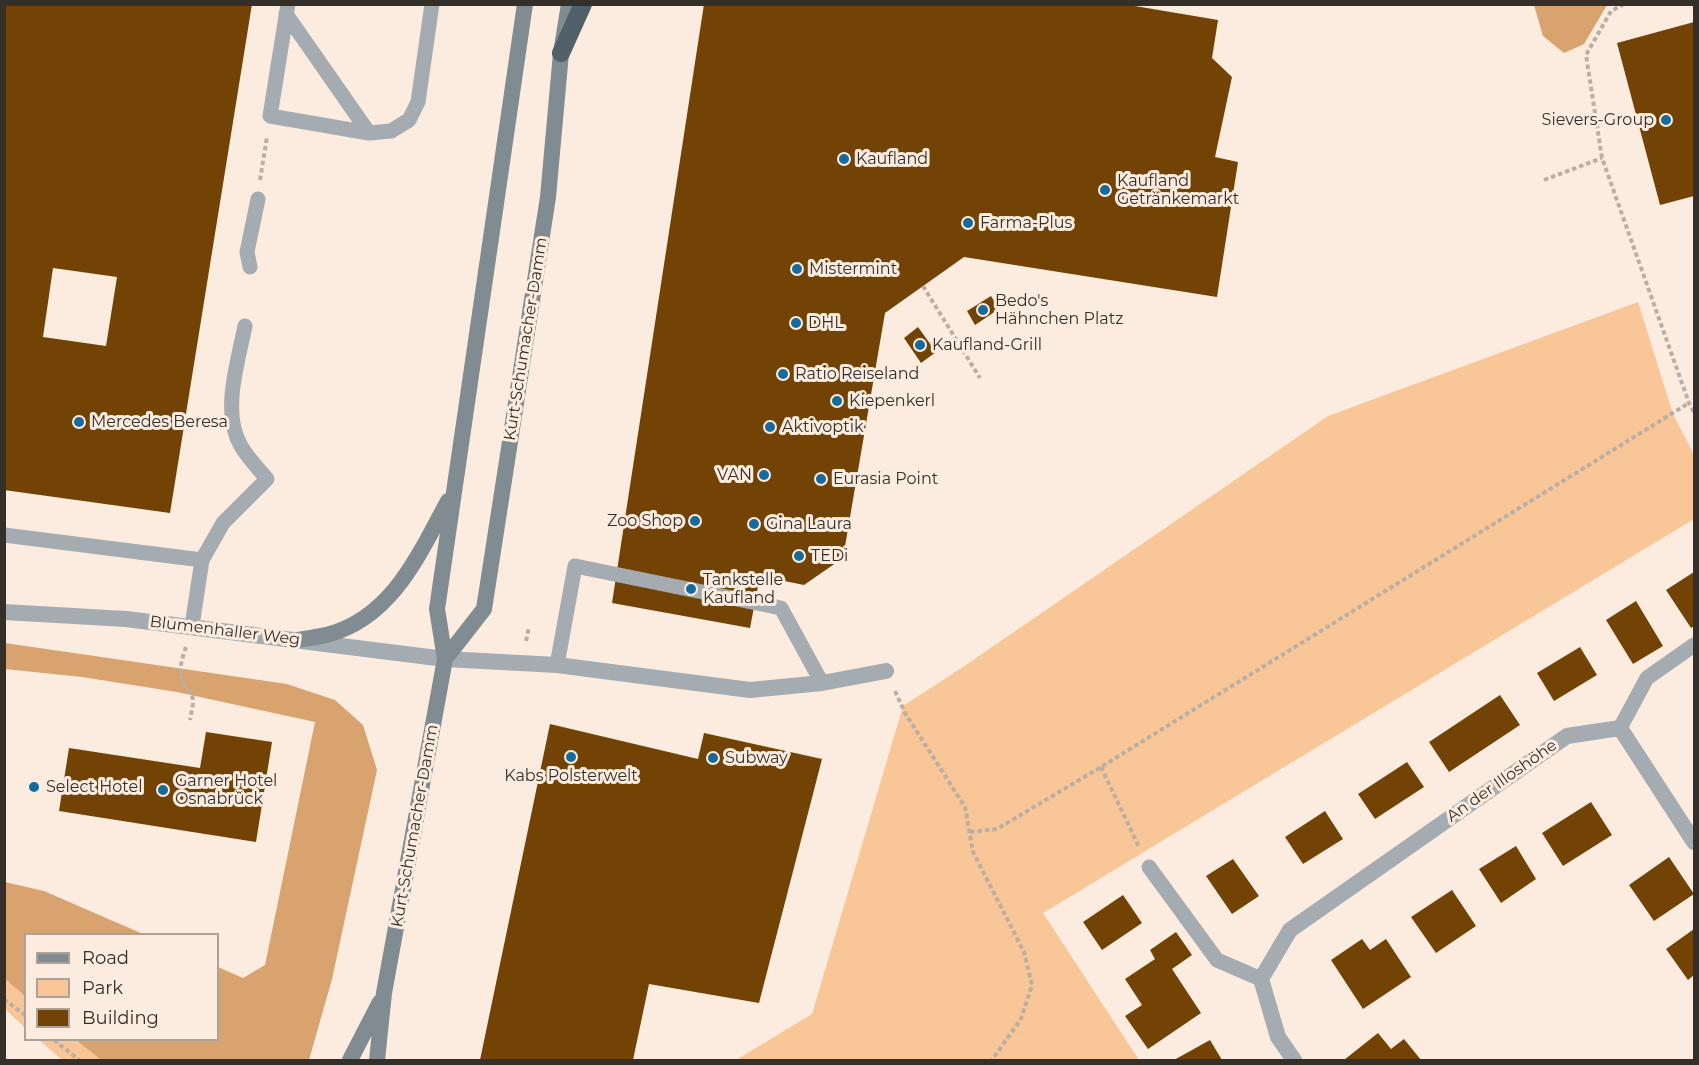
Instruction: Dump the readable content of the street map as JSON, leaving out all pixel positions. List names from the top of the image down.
{
  "streets": {
    "main road": ["Kurt-Schumacher-Damm"],
    "street": ["Blumenhaller Weg", "An der Illoshöhe"]
  },
  "crossings": [
    ["Kurt-Schumacher-Damm", "Blumenhaller Weg"]
  ],
  "places": [
    "Sievers-Group",
    "Kaufland",
    "Kaufland Getränkemarkt",
    "Farma-Plus",
    "Mistermint",
    "Bedo's Hähnchen Platz",
    "DHL",
    "Kaufland-Grill",
    "Ratio Reiseland",
    "Kiepenkerl",
    "Mercedes Beresa",
    "Aktivoptik",
    "VAN",
    "Eurasia Point",
    "Zoo Shop",
    "Gina Laura",
    "TEDi",
    "Tankstelle Kaufland",
    "Kabs Polsterwelt",
    "Subway",
    "Select Hotel",
    "Garner Hotel Osnabrück"
  ],
  "legend": ["Road", "Park", "Building"]
}
